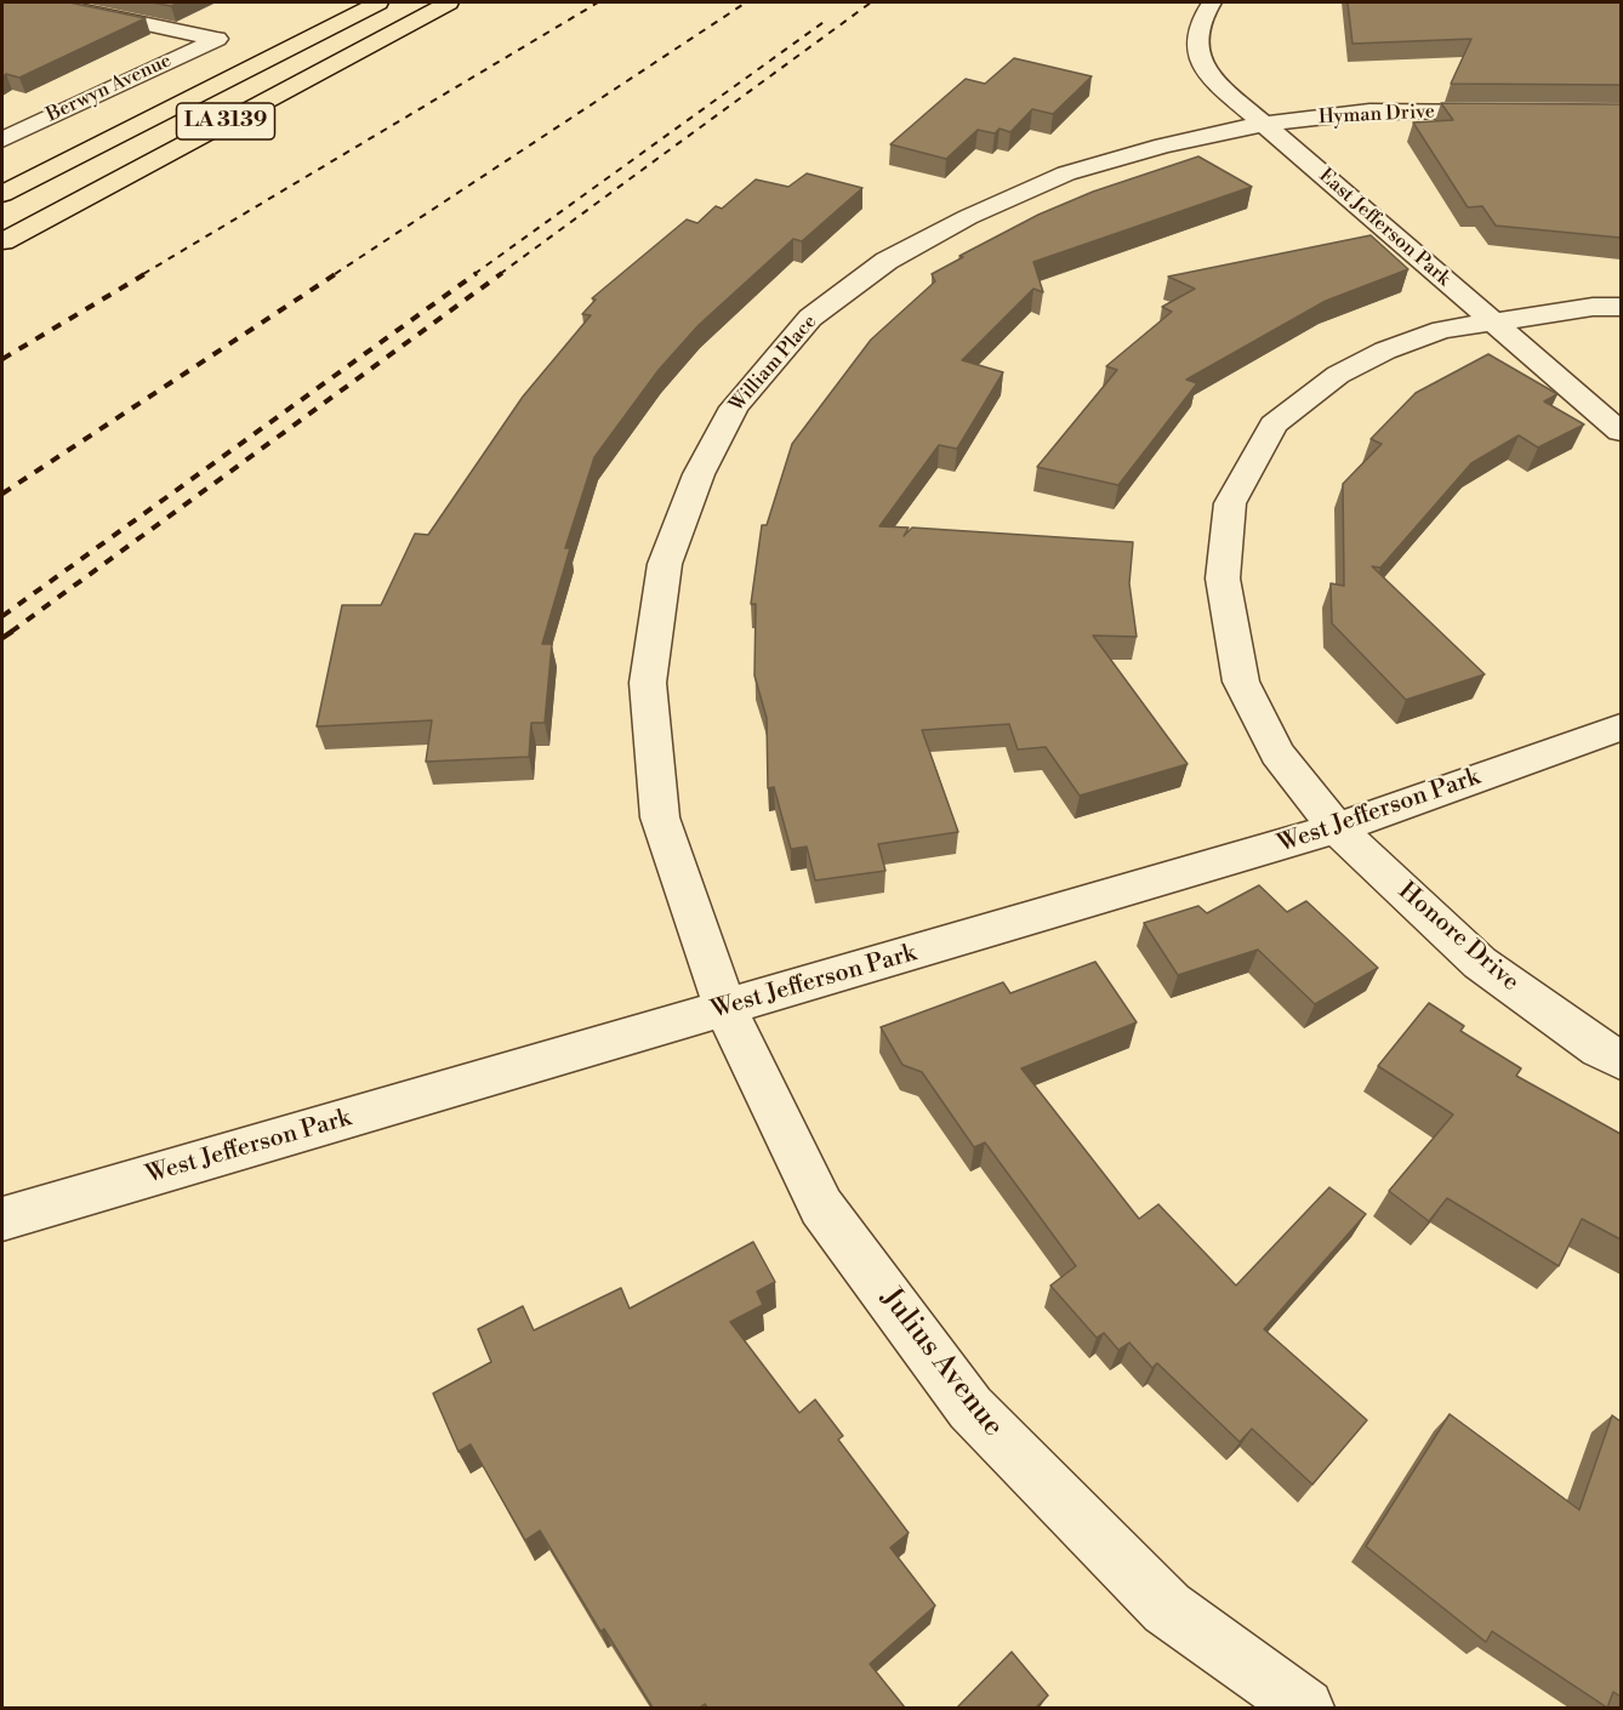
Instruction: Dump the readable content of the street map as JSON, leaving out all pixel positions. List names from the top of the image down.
{
  "streets": {
    "highway": ["LA 3139"],
    "street": [
      "Berwyn Avenue",
      "Hyman Drive",
      "East Jefferson Park",
      "William Place",
      "West Jefferson Park",
      "Honore Drive",
      "Julius Avenue"
    ]
  },
  "crossings": [
    ["Hyman Drive", "East Jefferson Park"],
    ["Hyman Drive", "William Place"],
    ["East Jefferson Park", "William Place"],
    ["East Jefferson Park", "Honore Drive"],
    ["William Place", "West Jefferson Park"],
    ["William Place", "Julius Avenue"],
    ["West Jefferson Park", "Honore Drive"],
    ["West Jefferson Park", "Julius Avenue"]
  ]
}
